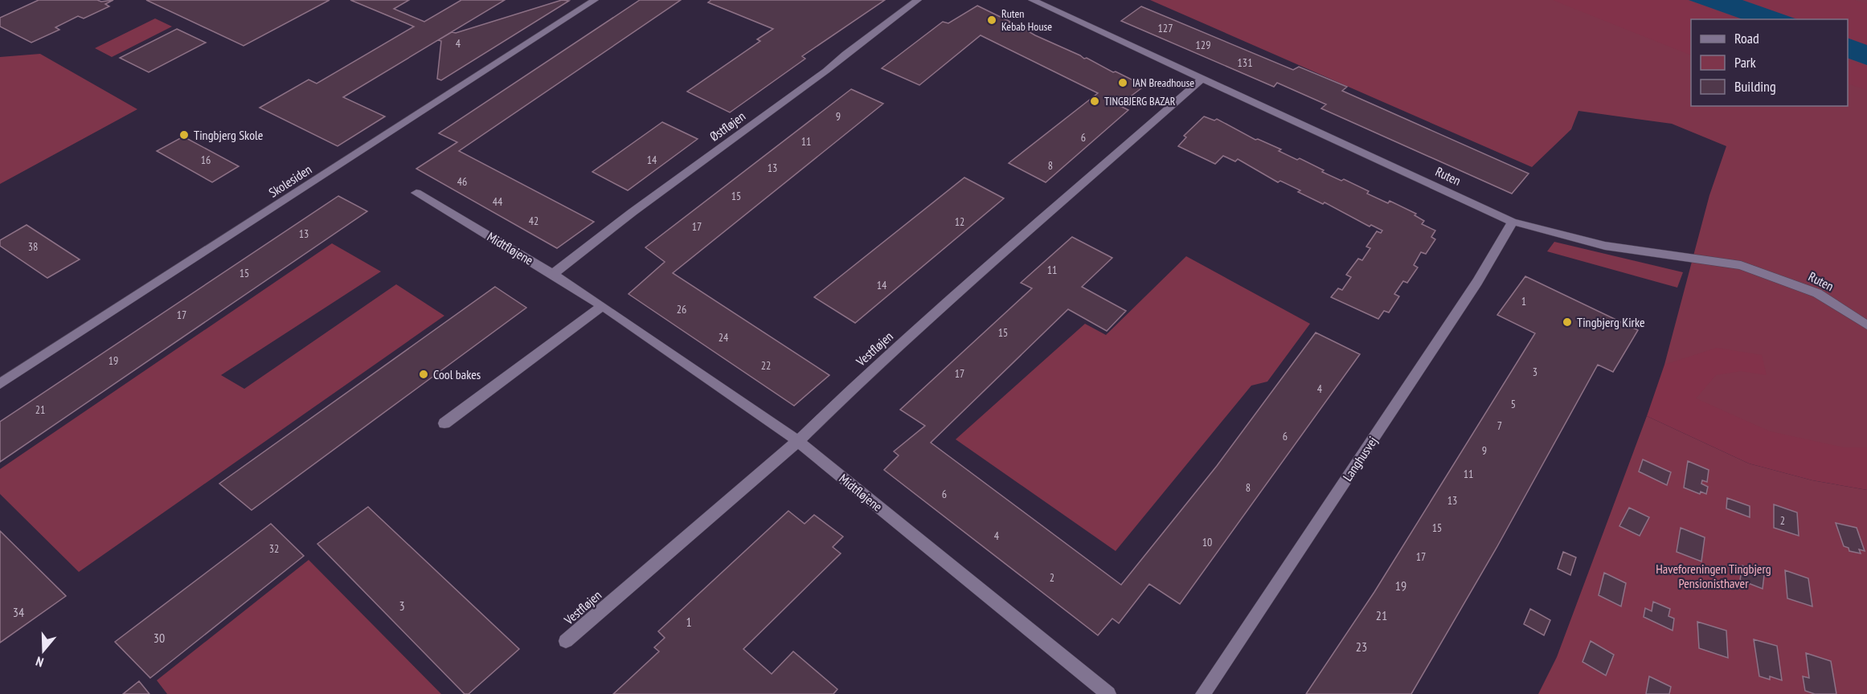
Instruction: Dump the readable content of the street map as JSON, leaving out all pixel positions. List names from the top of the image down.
{
  "streets": {
    "street": [
      "Østfløjen",
      "Ruten",
      "Skolesiden",
      "Midtfløjene",
      "Vestfløjen",
      "Langhusvej"
    ]
  },
  "crossings": [
    ["Østfløjen", "Midtfløjene"],
    ["Ruten", "Vestfløjen"],
    ["Ruten", "Langhusvej"],
    ["Midtfløjene", "Vestfløjen"]
  ],
  "parks": ["Haveforeningen Tingbjerg Pensionisthaver"],
  "places": [
    "Ruten Kebab House",
    "IAN Breadhouse",
    "TINGBJERG BAZAR",
    "Tingbjerg Skole",
    "Tingbjerg Kirke",
    "Cool bakes"
  ],
  "house_numbers": [
    "127",
    "4",
    "129",
    "131",
    "9",
    "6",
    "11",
    "16",
    "14",
    "8",
    "13",
    "46",
    "15",
    "44",
    "42",
    "12",
    "17",
    "13",
    "38",
    "11",
    "15",
    "14",
    "1",
    "26",
    "17",
    "15",
    "24",
    "19",
    "22",
    "3",
    "17",
    "4",
    "5",
    "21",
    "7",
    "6",
    "9",
    "11",
    "8",
    "6",
    "13",
    "2",
    "15",
    "4",
    "10",
    "32",
    "17",
    "2",
    "19",
    "3",
    "34",
    "21",
    "1",
    "30",
    "23"
  ],
  "legend": ["Road", "Park", "Building"],
  "north": "bottom"
}
